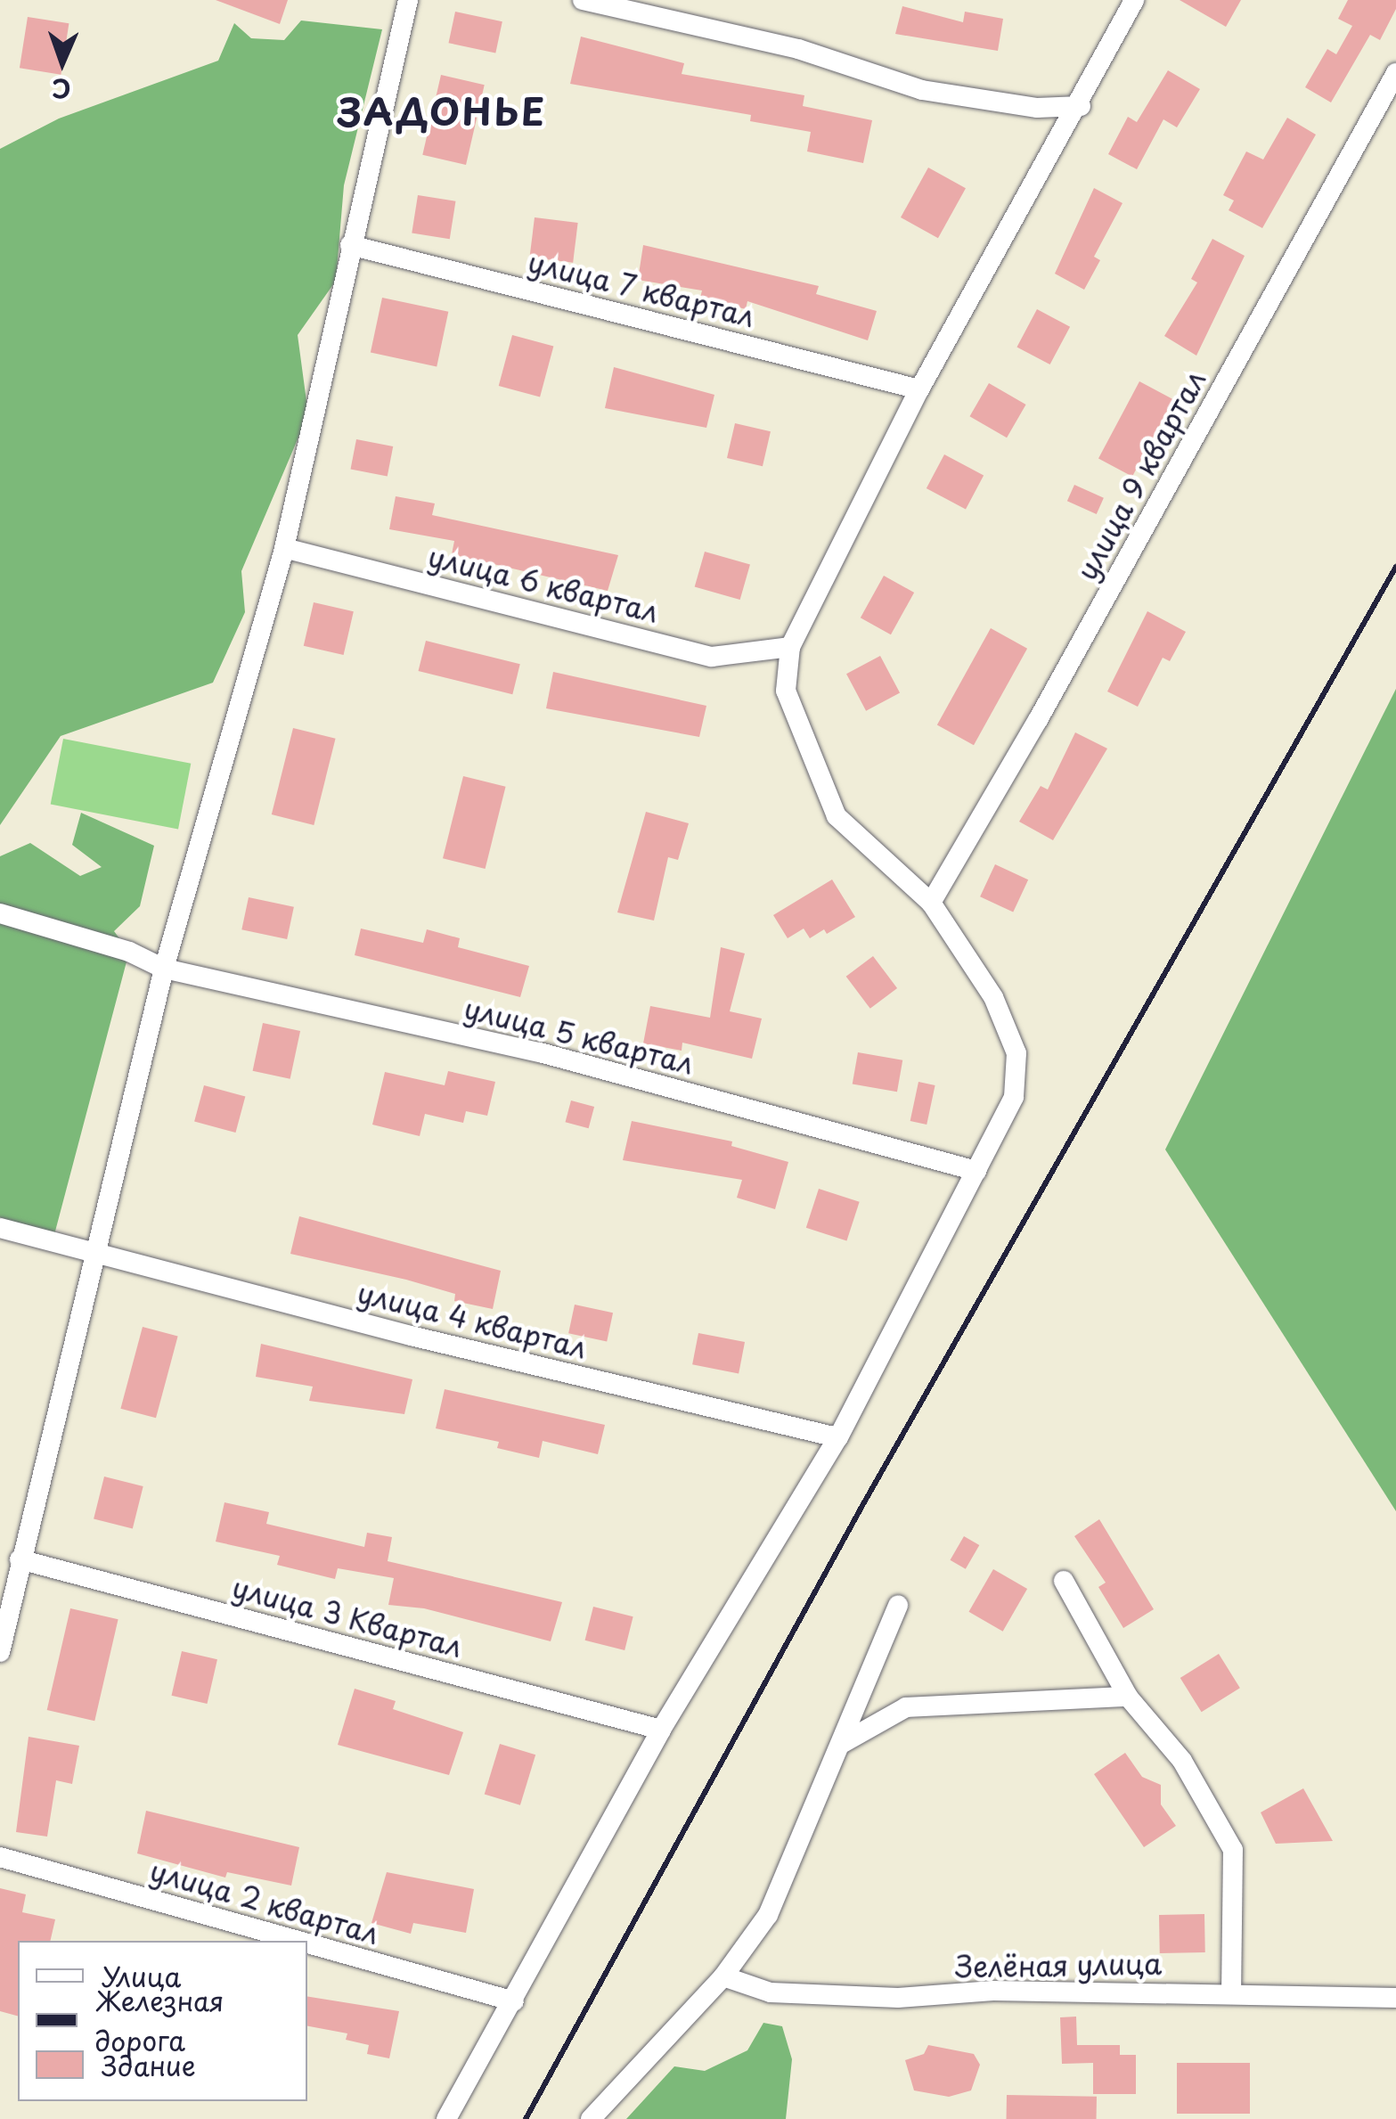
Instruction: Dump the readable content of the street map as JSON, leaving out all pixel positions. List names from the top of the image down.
{
  "streets": {
    "street": [
      "улица 7 квартал",
      "улица 9 квартал",
      "улица 6 квартал",
      "улица 5 квартал",
      "улица 4 квартал",
      "улица 3 Квартал",
      "улица 2 квартал",
      "Зелёная улица"
    ]
  },
  "districts": ["ЗАДОНЬЕ"],
  "legend": ["Улица", "Железная дорога", "Здание"],
  "north": "bottom"
}
